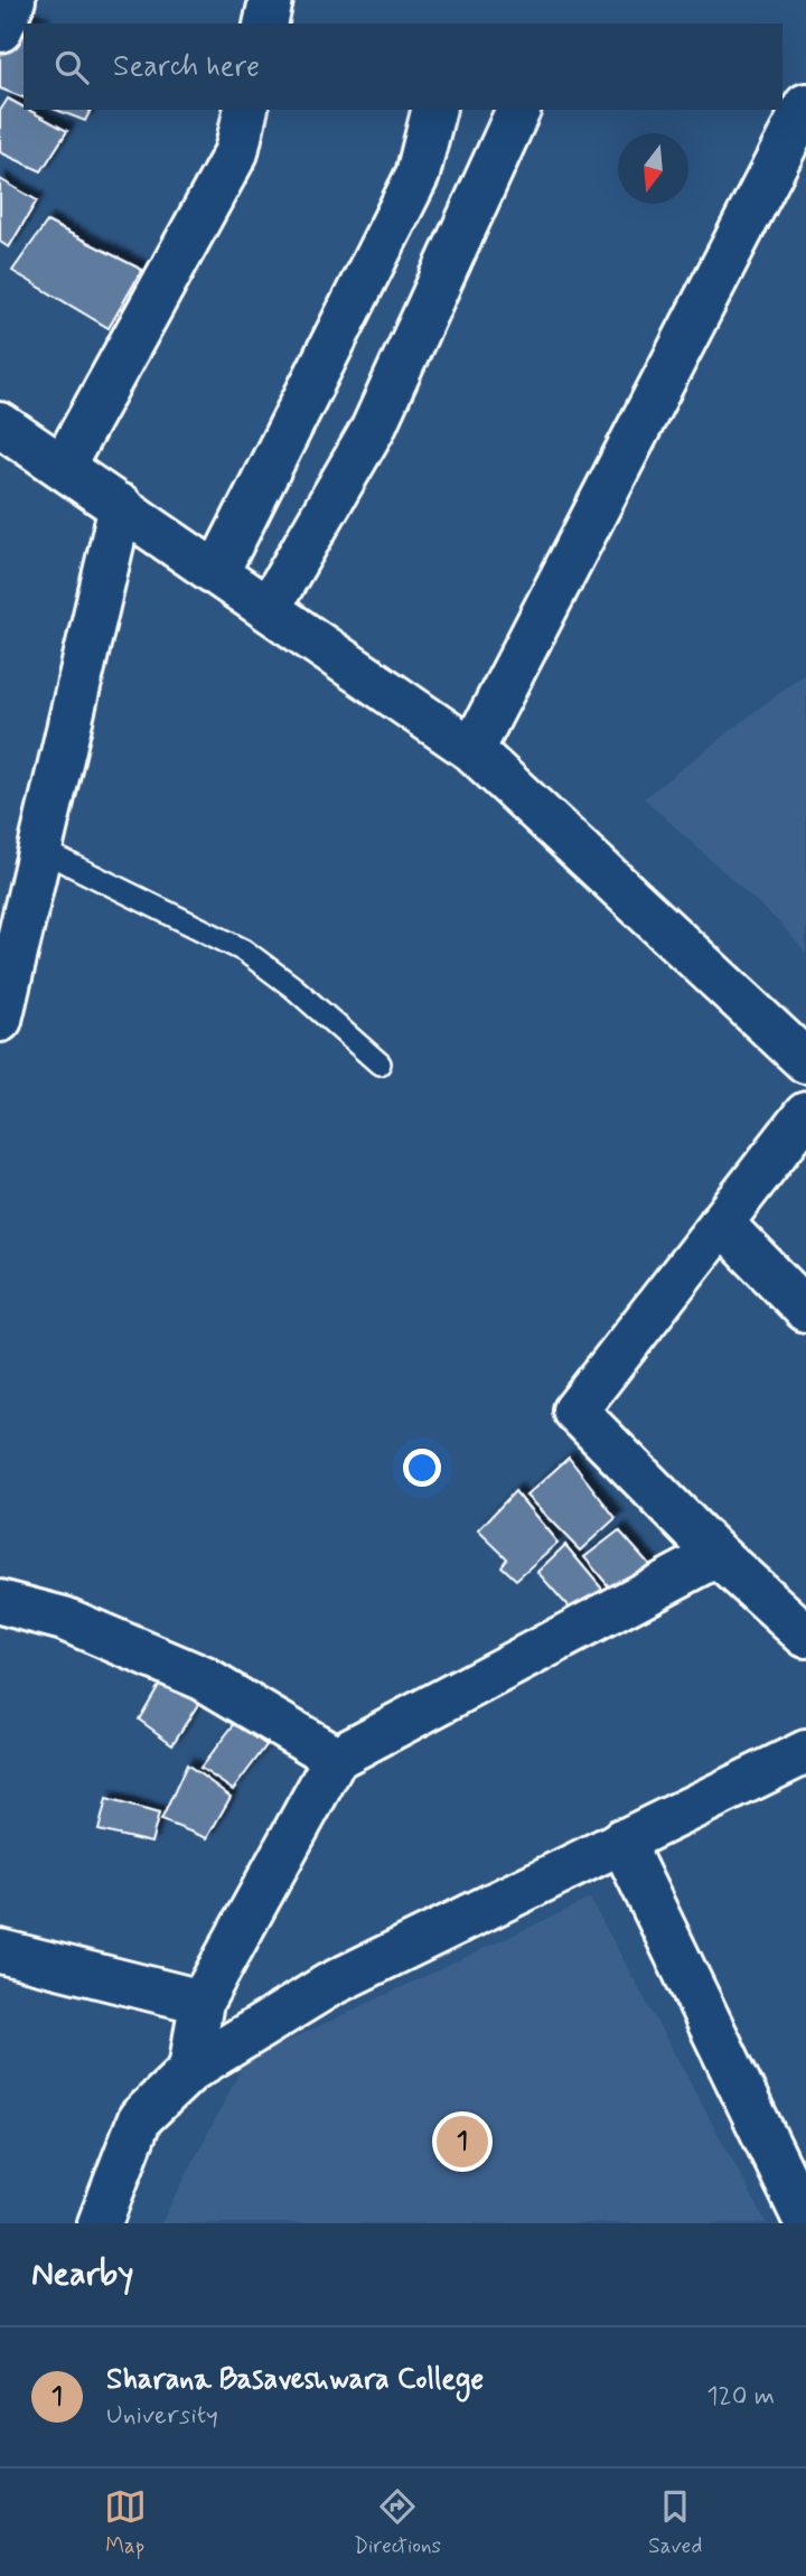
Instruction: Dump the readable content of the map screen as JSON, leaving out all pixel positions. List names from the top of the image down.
{
  "north": "bottom",
  "page": {
    "search": "Search here",
    "pins": "1",
    "heading": "Nearby",
    "list": [
      {
        "mark": "1",
        "name": "Sharana Basaveshwara College",
        "note": "University",
        "value": "120 m"
      }
    ],
    "nav": ["Map", "Directions", "Saved"]
  }
}
